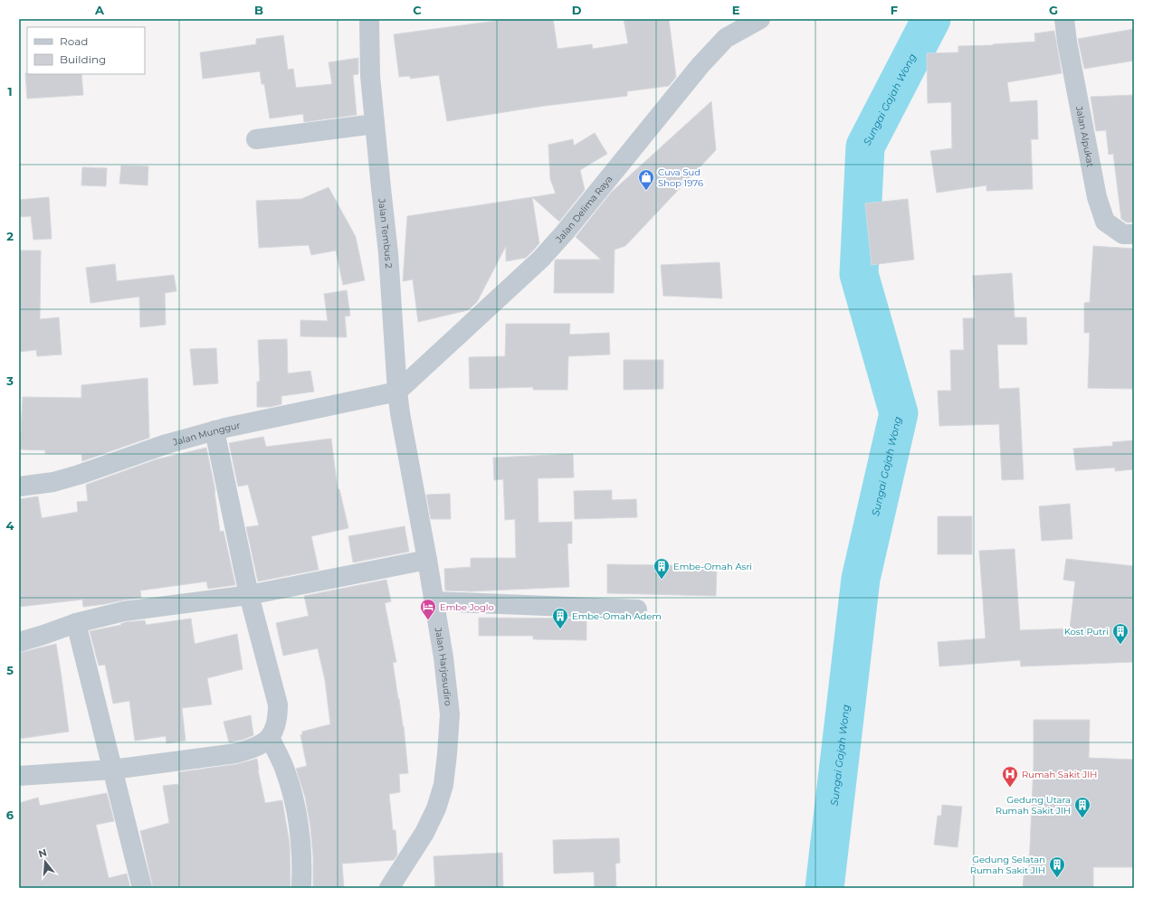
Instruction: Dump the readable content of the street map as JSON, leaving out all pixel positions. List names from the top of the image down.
{
  "streets": {
    "street": [
      "Jalan Alpukat",
      "Jalan Delima Raya",
      "Jalan Tembus 2",
      "Jalan Munggur",
      "Jalan Harjosudiro"
    ]
  },
  "crossings": [
    ["Jalan Delima Raya", "Jalan Tembus 2"],
    ["Jalan Delima Raya", "Jalan Munggur"],
    ["Jalan Delima Raya", "Jalan Harjosudiro"],
    ["Jalan Tembus 2", "Jalan Munggur"],
    ["Jalan Tembus 2", "Jalan Harjosudiro"],
    ["Jalan Munggur", "Jalan Harjosudiro"]
  ],
  "water": ["Sungai Gajah Wong"],
  "places": {
    "shop": ["Cuva Sud Shop 1976"],
    "building": [
      "Embe-Omah Asri",
      "Embe-Omah Adem",
      "Kost Putri",
      "Gedung Utara Rumah Sakit JIH",
      "Gedung Selatan Rumah Sakit JIH"
    ],
    "hotel": ["Embe Joglo"],
    "hospital": ["Rumah Sakit JIH"]
  },
  "legend": ["Road", "Building"],
  "north": "top",
  "grid": {
    "columns": [
      "A",
      "B",
      "C",
      "D",
      "E",
      "F",
      "G"
    ],
    "rows": [
      "1",
      "2",
      "3",
      "4",
      "5",
      "6"
    ]
  }
}
